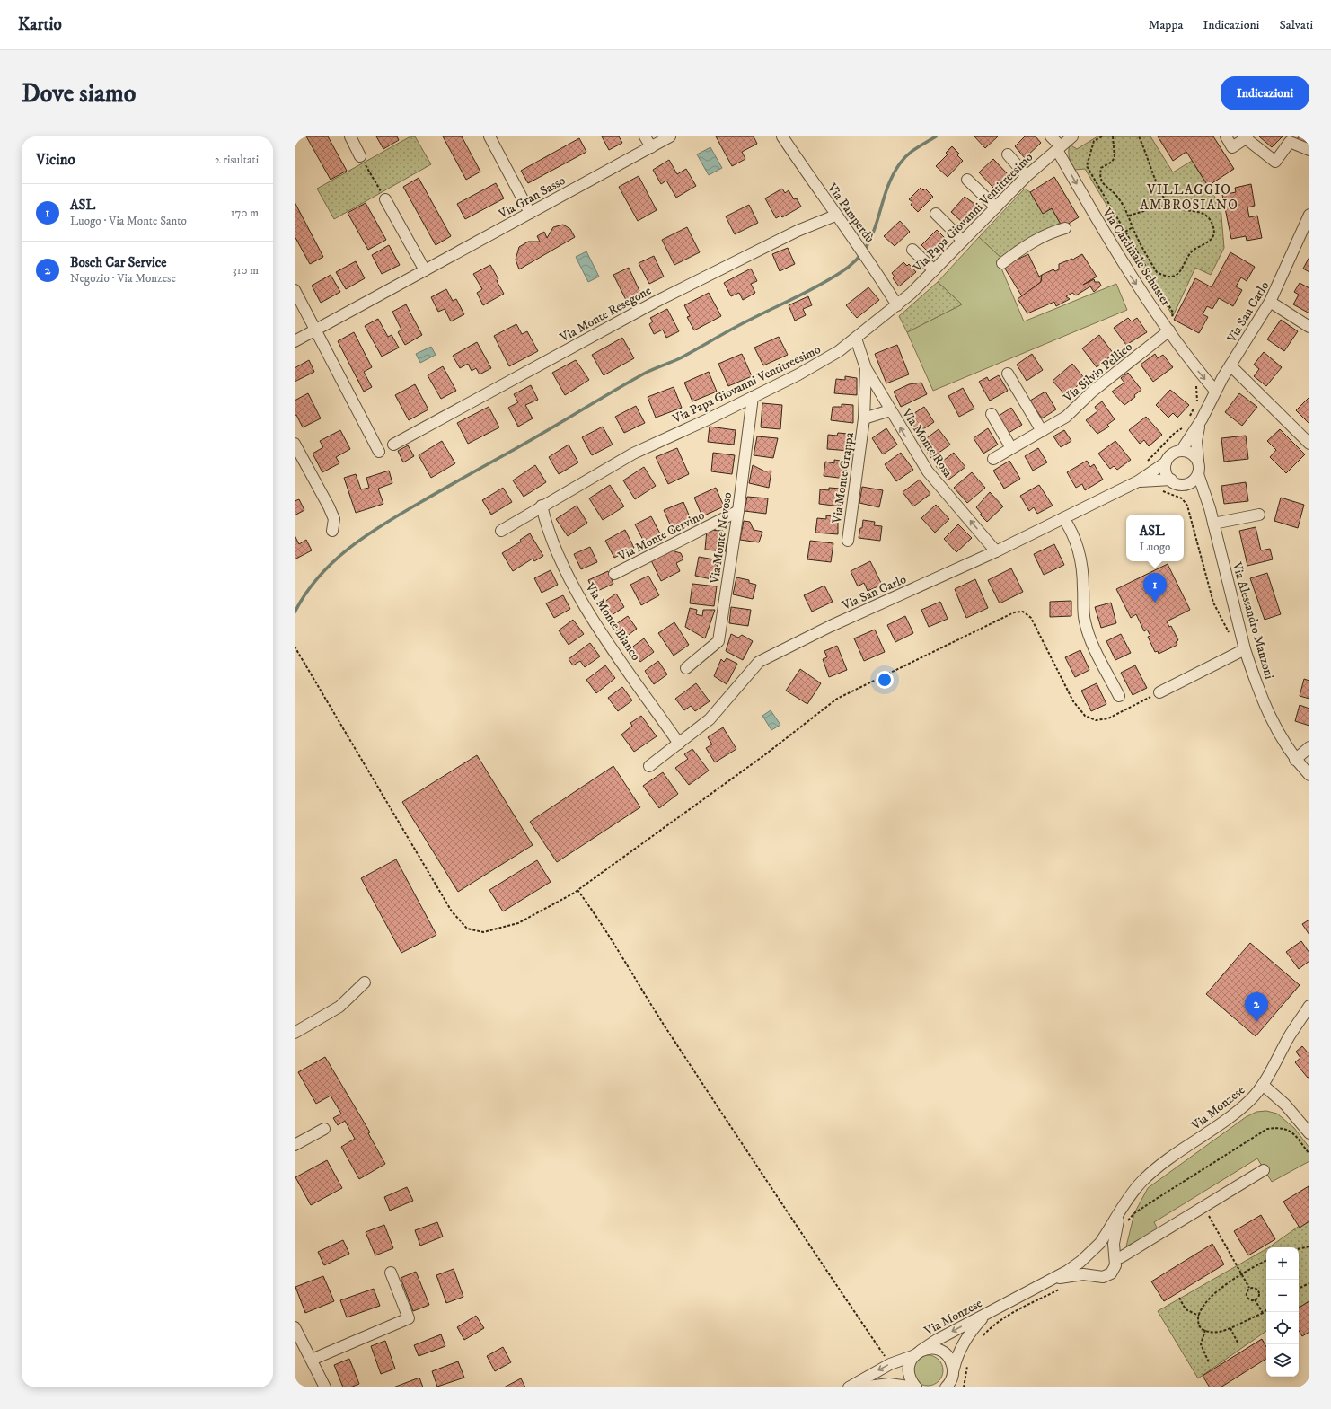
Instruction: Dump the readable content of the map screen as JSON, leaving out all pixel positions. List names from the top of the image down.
{
  "streets": {
    "street": [
      "Via Gran Sasso",
      "Via Papa Giovanni Ventitreesimo",
      "Via Pamperdù",
      "Via Cardinale Schuster",
      "Via San Carlo",
      "Via Monte Resegone",
      "Via Silvio Pellico",
      "Via Monte Rosa",
      "Via Monte Grappa",
      "Via Monte Cervino",
      "Via Monte Nevoso",
      "Via Alessandro Manzoni",
      "Via Monte Bianco",
      "Via Monzese"
    ]
  },
  "crossings": [
    ["Via Papa Giovanni Ventitreesimo", "Via Pamperdù"],
    ["Via Papa Giovanni Ventitreesimo", "Via Cardinale Schuster"],
    ["Via Papa Giovanni Ventitreesimo", "Via Monte Rosa"],
    ["Via Papa Giovanni Ventitreesimo", "Via Monte Nevoso"],
    ["Via Papa Giovanni Ventitreesimo", "Via Monte Bianco"],
    ["Via Pamperdù", "Via Monte Resegone"],
    ["Via Cardinale Schuster", "Via San Carlo"],
    ["Via Cardinale Schuster", "Via Silvio Pellico"],
    ["Via San Carlo", "Via Monte Rosa"],
    ["Via San Carlo", "Via Alessandro Manzoni"],
    ["Via San Carlo", "Via Monte Bianco"],
    ["Via Monte Rosa", "Via Monte Grappa"],
    ["Via Monte Cervino", "Via Monte Nevoso"]
  ],
  "one_way": ["Via Cardinale Schuster", "Via Monte Rosa"],
  "districts": ["VILLAGGIO AMBROSIANO"],
  "page": {
    "header": "Kartio",
    "nav": ["Mappa", "Indicazioni", "Salvati"],
    "buttons": "Indicazioni",
    "title": "Dove siamo",
    "heading": ["Vicino", "2 risultati"],
    "list": [
      {
        "mark": "1",
        "name": "ASL",
        "note": "Luogo · Via Monte Santo",
        "value": "170 m"
      },
      {
        "mark": "2",
        "name": "Bosch Car Service",
        "note": "Negozio · Via Monzese",
        "value": "310 m"
      }
    ],
    "popup": ["ASL", "Luogo"],
    "pins": ["1", "2"],
    "map_buttons": ["+", "−"]
  }
}
